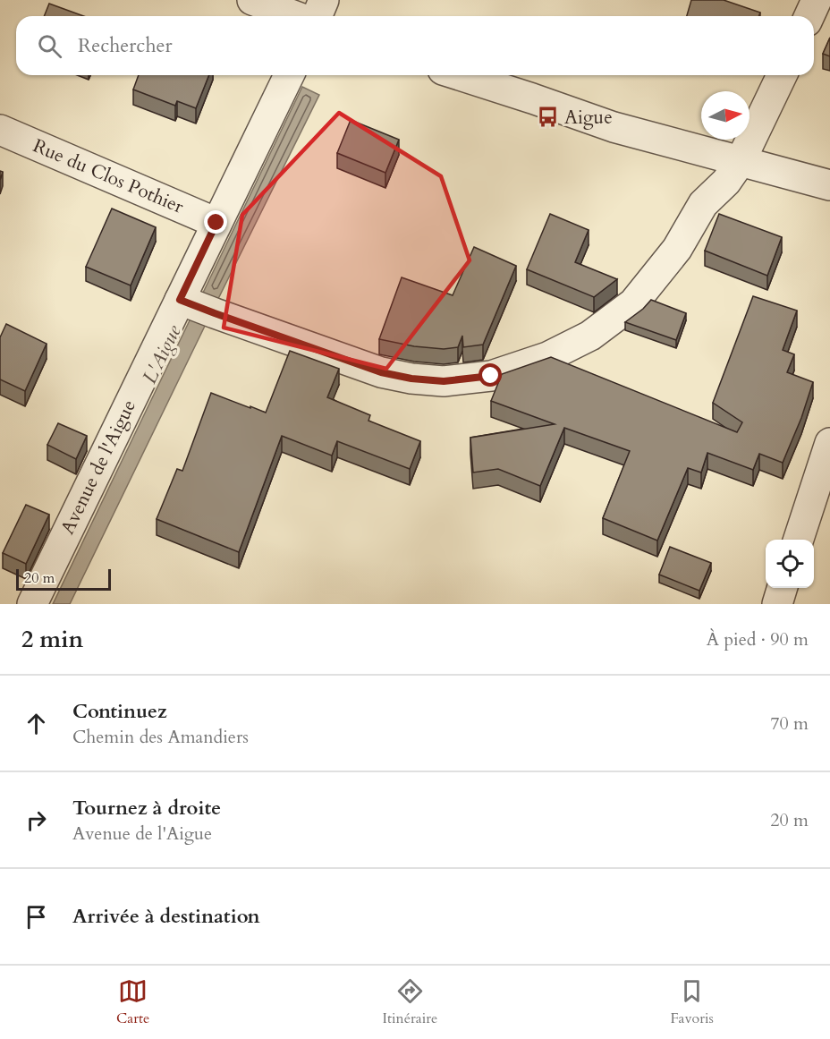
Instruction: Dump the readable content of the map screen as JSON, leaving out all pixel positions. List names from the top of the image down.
{
  "streets": {
    "street": ["Rue du Clos Pothier", "Avenue de l'Aigue"]
  },
  "crossings": [
    ["Rue du Clos Pothier", "Avenue de l'Aigue"]
  ],
  "water": ["L'Aigue"],
  "places": {
    "bus stop": ["Aigue"]
  },
  "scale_bar": "20 m",
  "north": "right",
  "page": {
    "search": "Rechercher",
    "scale": "20 m",
    "heading": ["2 min", "À pied · 90 m"],
    "list": [
      ["Continuez", "Chemin des Amandiers", "70 m"],
      ["Tournez à droite", "Avenue de l'Aigue", "20 m"],
      "Arrivée à destination"
    ],
    "nav": ["Carte", "Itinéraire", "Favoris"]
  }
}
